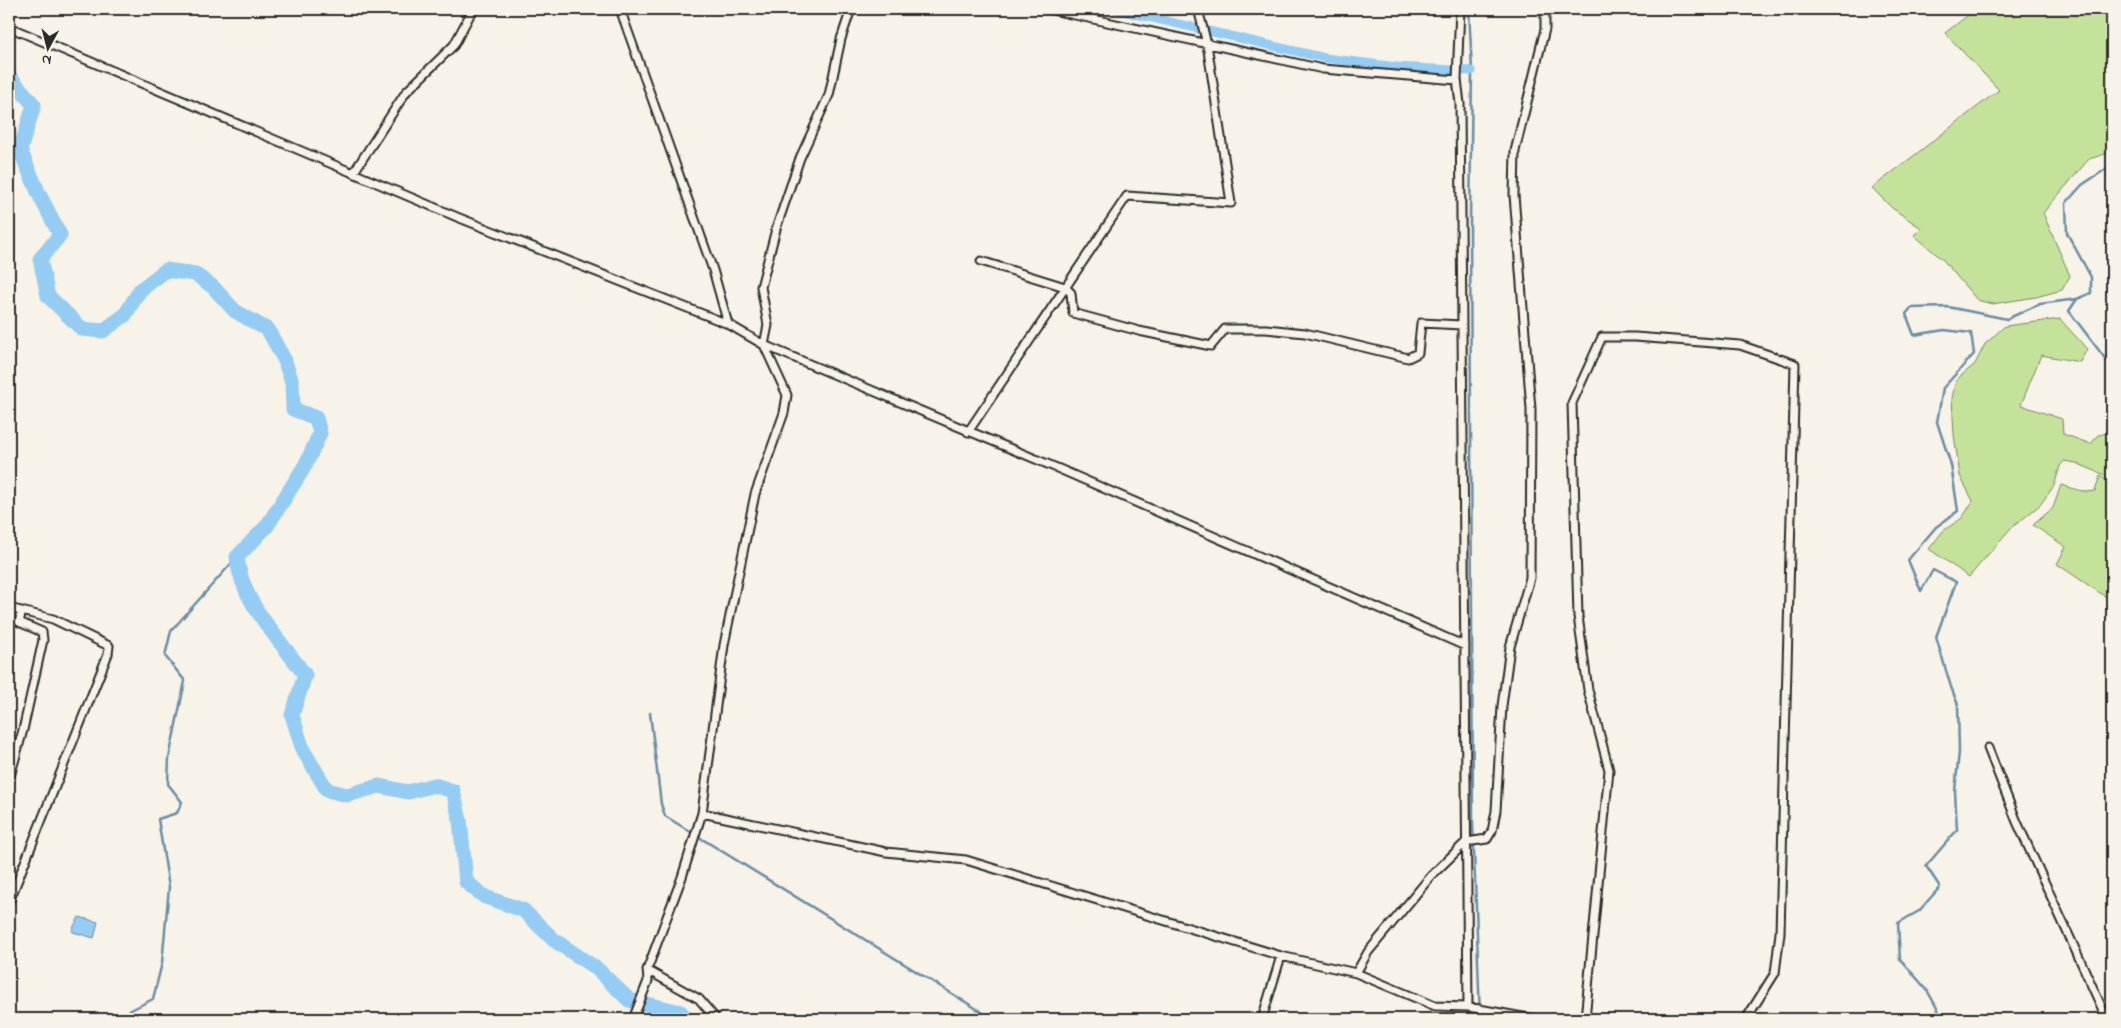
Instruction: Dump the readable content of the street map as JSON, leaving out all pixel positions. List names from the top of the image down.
{
  "north": "bottom"
}
